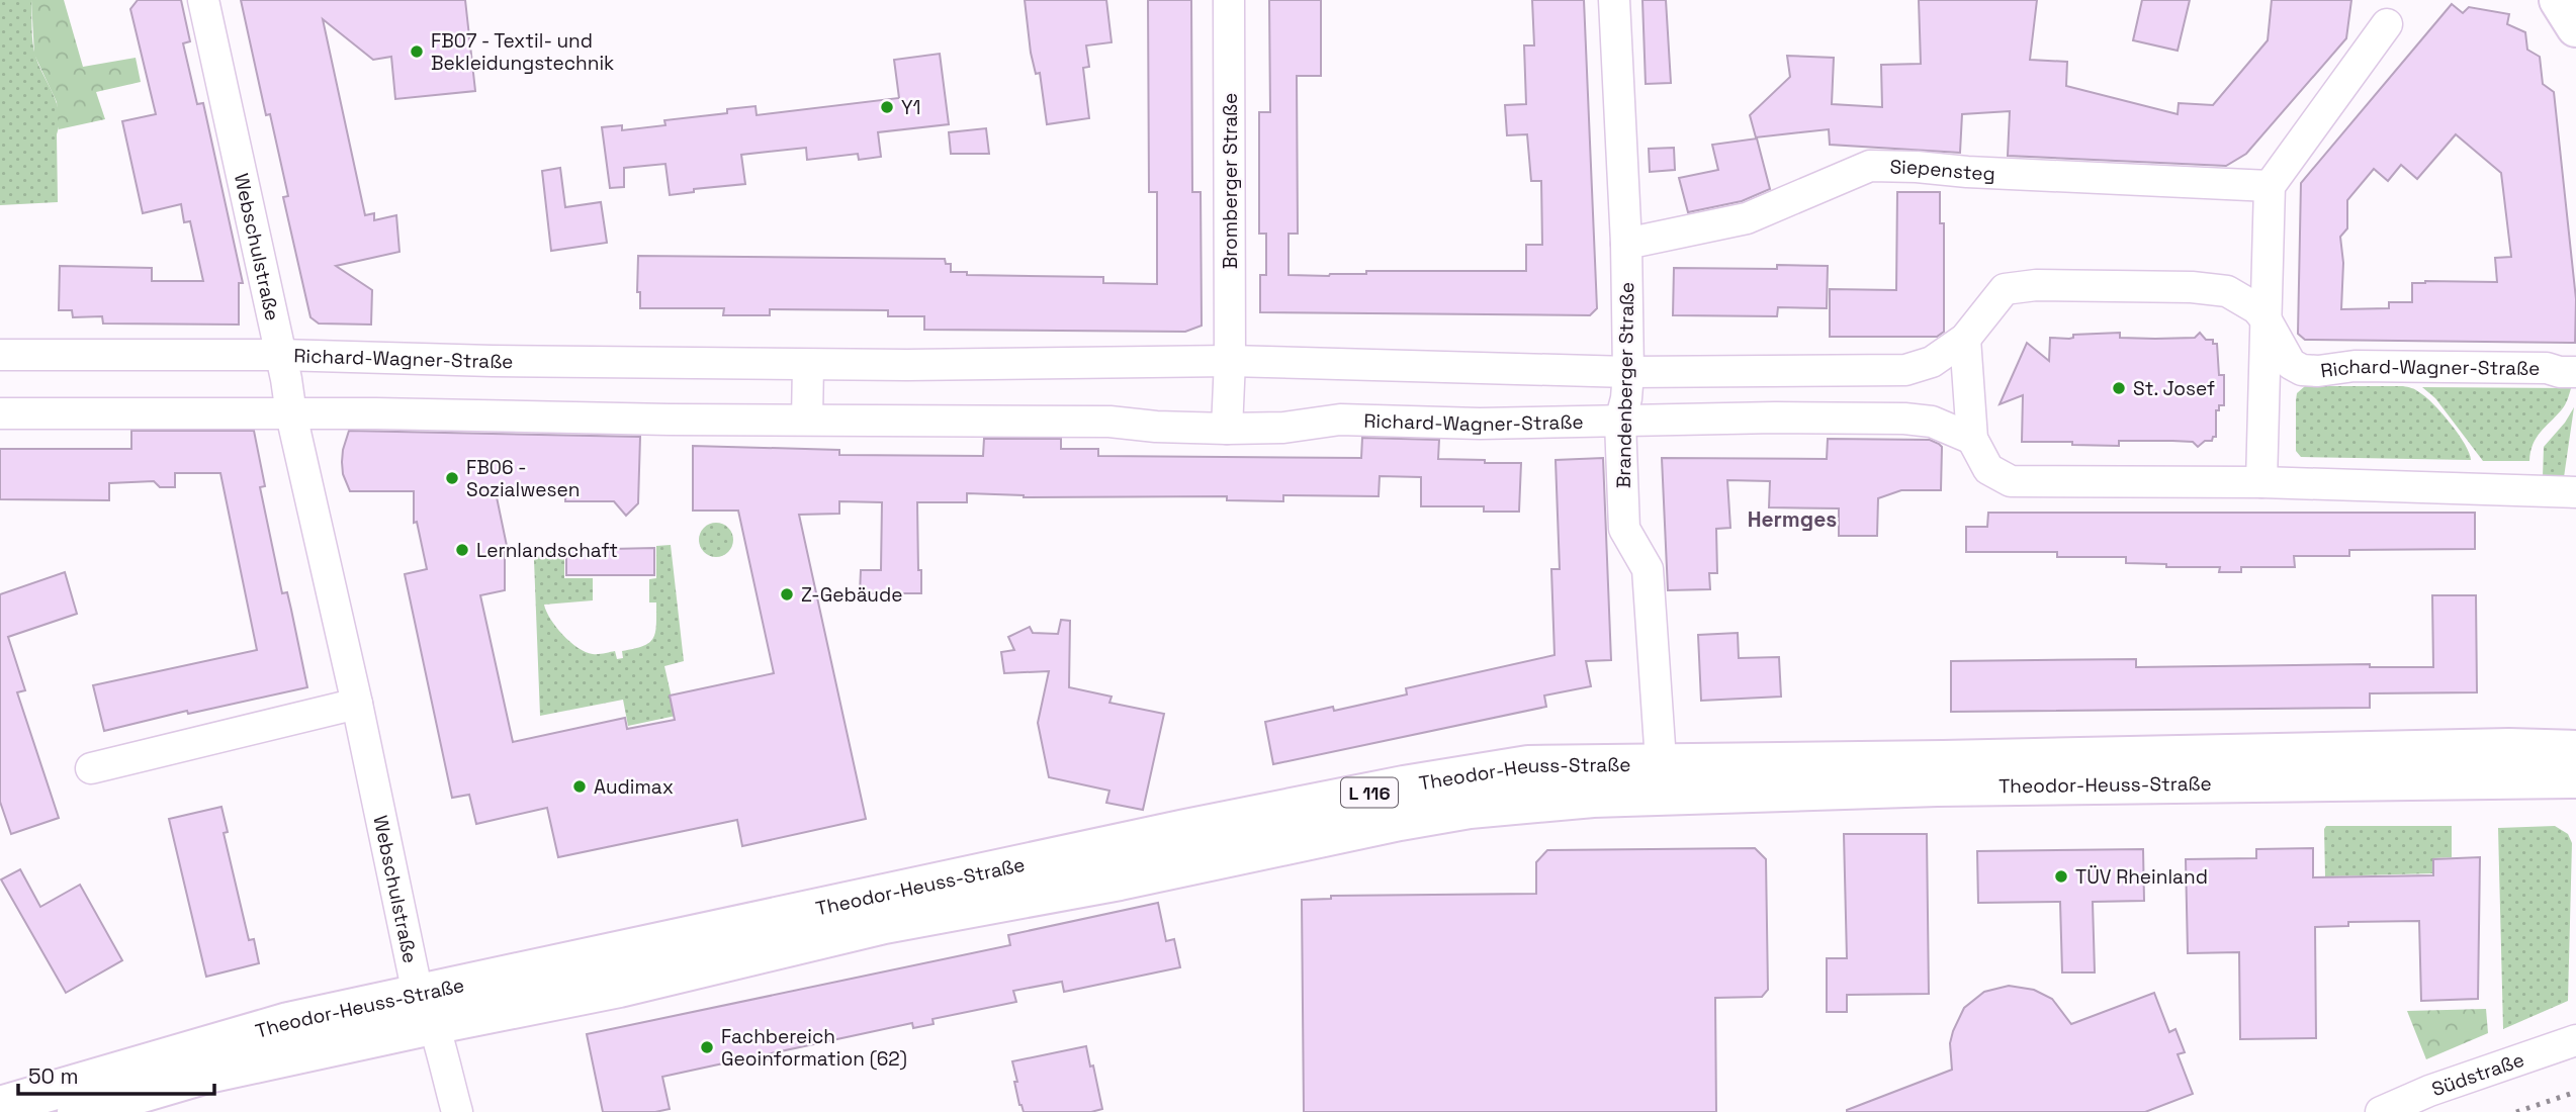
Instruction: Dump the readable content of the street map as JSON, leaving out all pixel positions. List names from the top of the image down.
{
  "streets": {
    "main road": ["Theodor-Heuss-Straße", "L 116"],
    "street": [
      "Siepensteg",
      "Bromberger Straße",
      "Webschulstraße",
      "Richard-Wagner-Straße",
      "Brandenberger Straße",
      "Südstraße"
    ]
  },
  "crossings": [
    ["Siepensteg", "Brandenberger Straße"],
    ["Bromberger Straße", "Richard-Wagner-Straße"],
    ["Webschulstraße", "Richard-Wagner-Straße"],
    ["Webschulstraße", "Theodor-Heuss-Straße"],
    ["Richard-Wagner-Straße", "Brandenberger Straße"],
    ["Brandenberger Straße", "Theodor-Heuss-Straße"],
    ["Theodor-Heuss-Straße", "L 116"]
  ],
  "districts": ["Hermges"],
  "places": [
    "FB07 - Textil- und Bekleidungstechnik",
    "Y1",
    "St. Josef",
    "FB06 - Sozialwesen",
    "Lernlandschaft",
    "Z-Gebäude",
    "Audimax",
    "TÜV Rheinland",
    "Fachbereich Geoinformation (62)"
  ],
  "scale_bar": "50 m"
}
